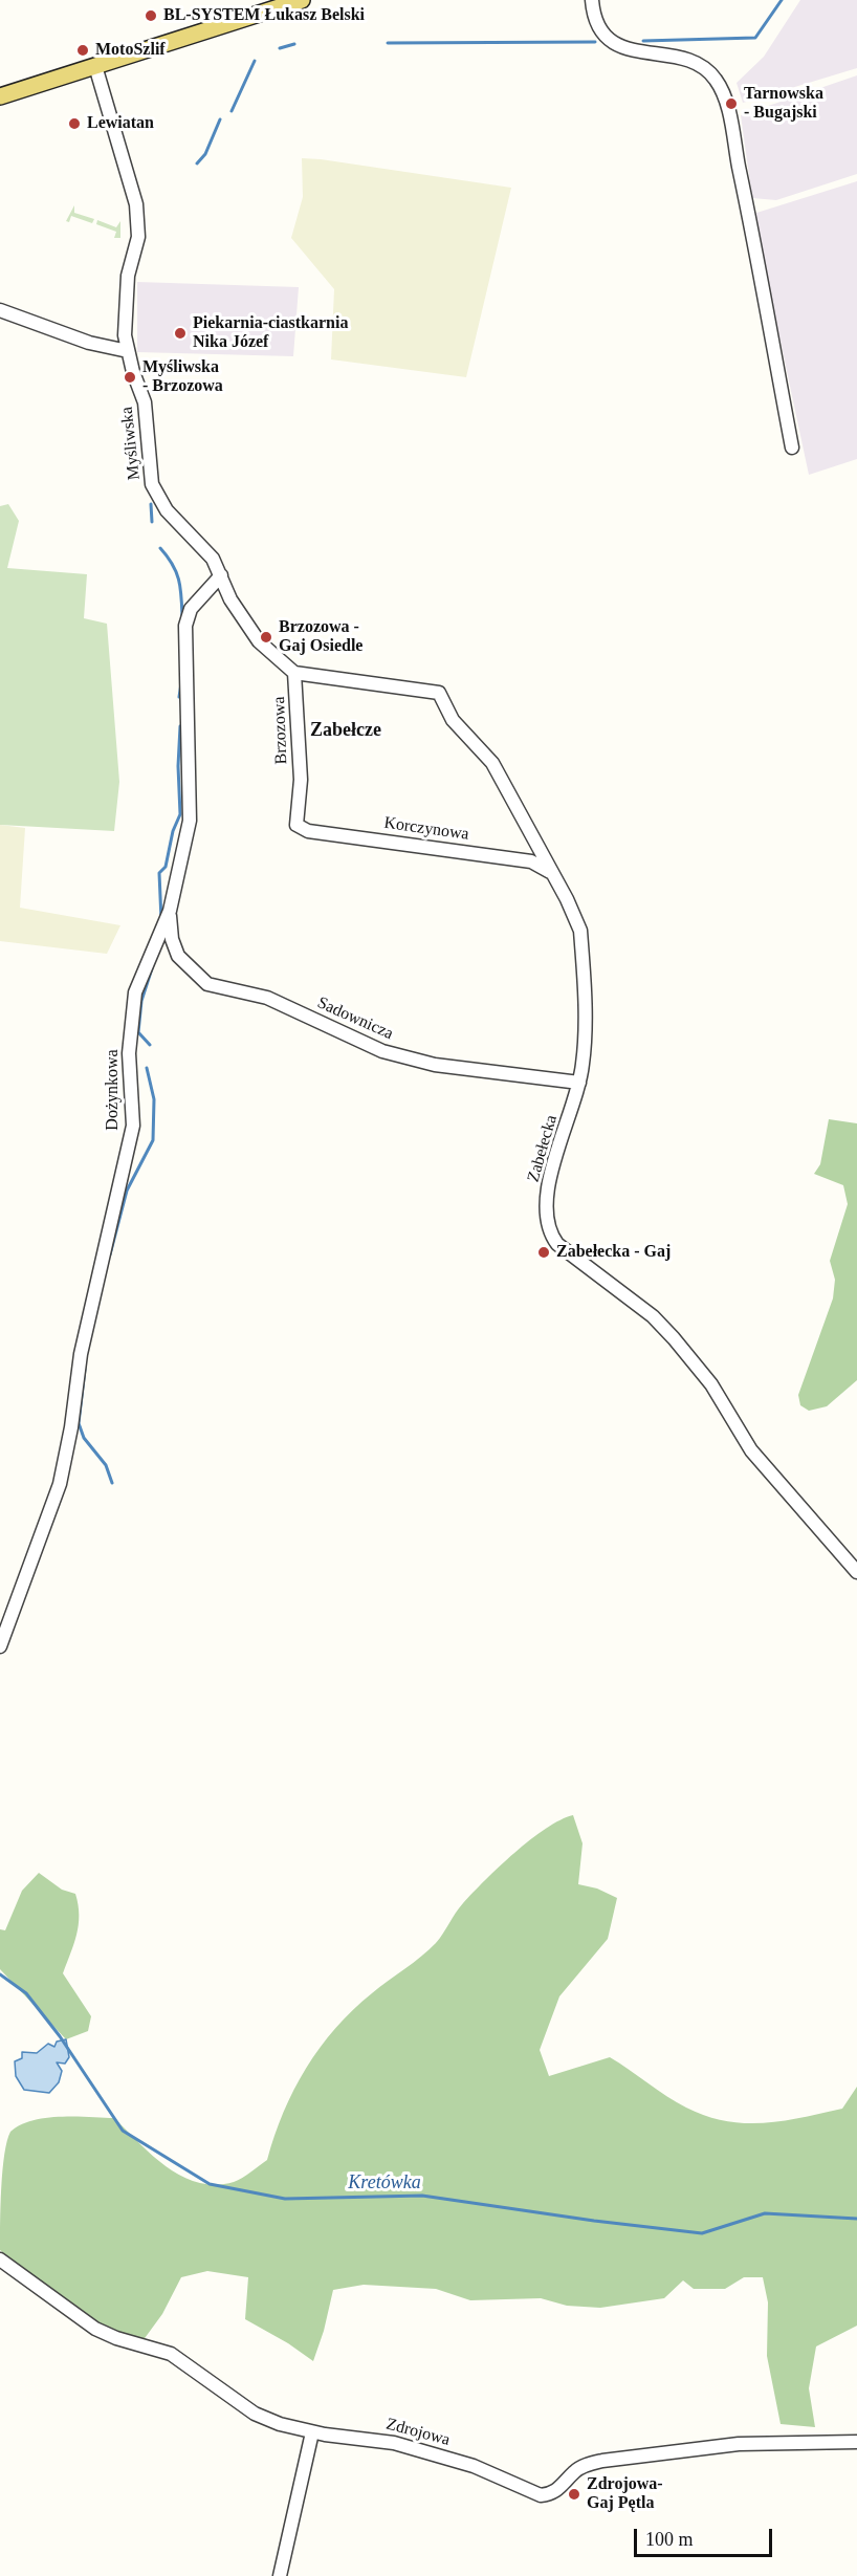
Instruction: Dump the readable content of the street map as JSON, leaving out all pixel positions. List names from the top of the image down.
{
  "streets": {
    "street": [
      "Myśliwska",
      "Brzozowa",
      "Korczynowa",
      "Sadownicza",
      "Dożynkowa",
      "Zabełecka",
      "Zdrojowa"
    ]
  },
  "crossings": [
    ["Myśliwska", "Brzozowa"],
    ["Brzozowa", "Korczynowa"],
    ["Brzozowa", "Dożynkowa"],
    ["Brzozowa", "Zabełecka"],
    ["Korczynowa", "Zabełecka"],
    ["Sadownicza", "Dożynkowa"],
    ["Sadownicza", "Zabełecka"]
  ],
  "districts": ["Zabełcze"],
  "water": ["Kretówka"],
  "places": [
    "BL-SYSTEM Łukasz Belski",
    "MotoSzlif",
    "Tarnowska - Bugajski",
    "Lewiatan",
    "Piekarnia-ciastkarnia Nika Józef",
    "Myśliwska - Brzozowa",
    "Brzozowa - Gaj Osiedle",
    "Zabełecka - Gaj",
    "Zdrojowa- Gaj Pętla"
  ],
  "scale_bar": "100 m"
}
